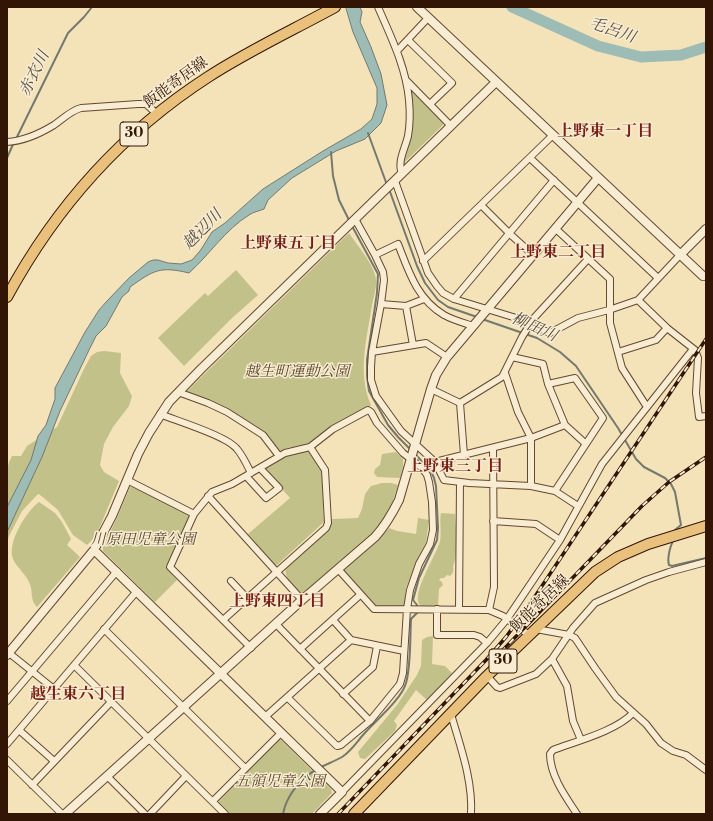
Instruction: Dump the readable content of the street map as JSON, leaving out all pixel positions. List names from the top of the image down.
{
  "streets": {
    "main road": ["飯能寄居線", "30"]
  },
  "districts": [
    "上野東一丁目",
    "上野東五丁目",
    "上野東二丁目",
    "上野東三丁目",
    "上野東四丁目",
    "越生東六丁目"
  ],
  "water": [
    "毛呂川",
    "赤衣川",
    "越辺川",
    "柳田川"
  ],
  "parks": ["越生町運動公園", "川原田児童公園", "五領児童公園"]
}
